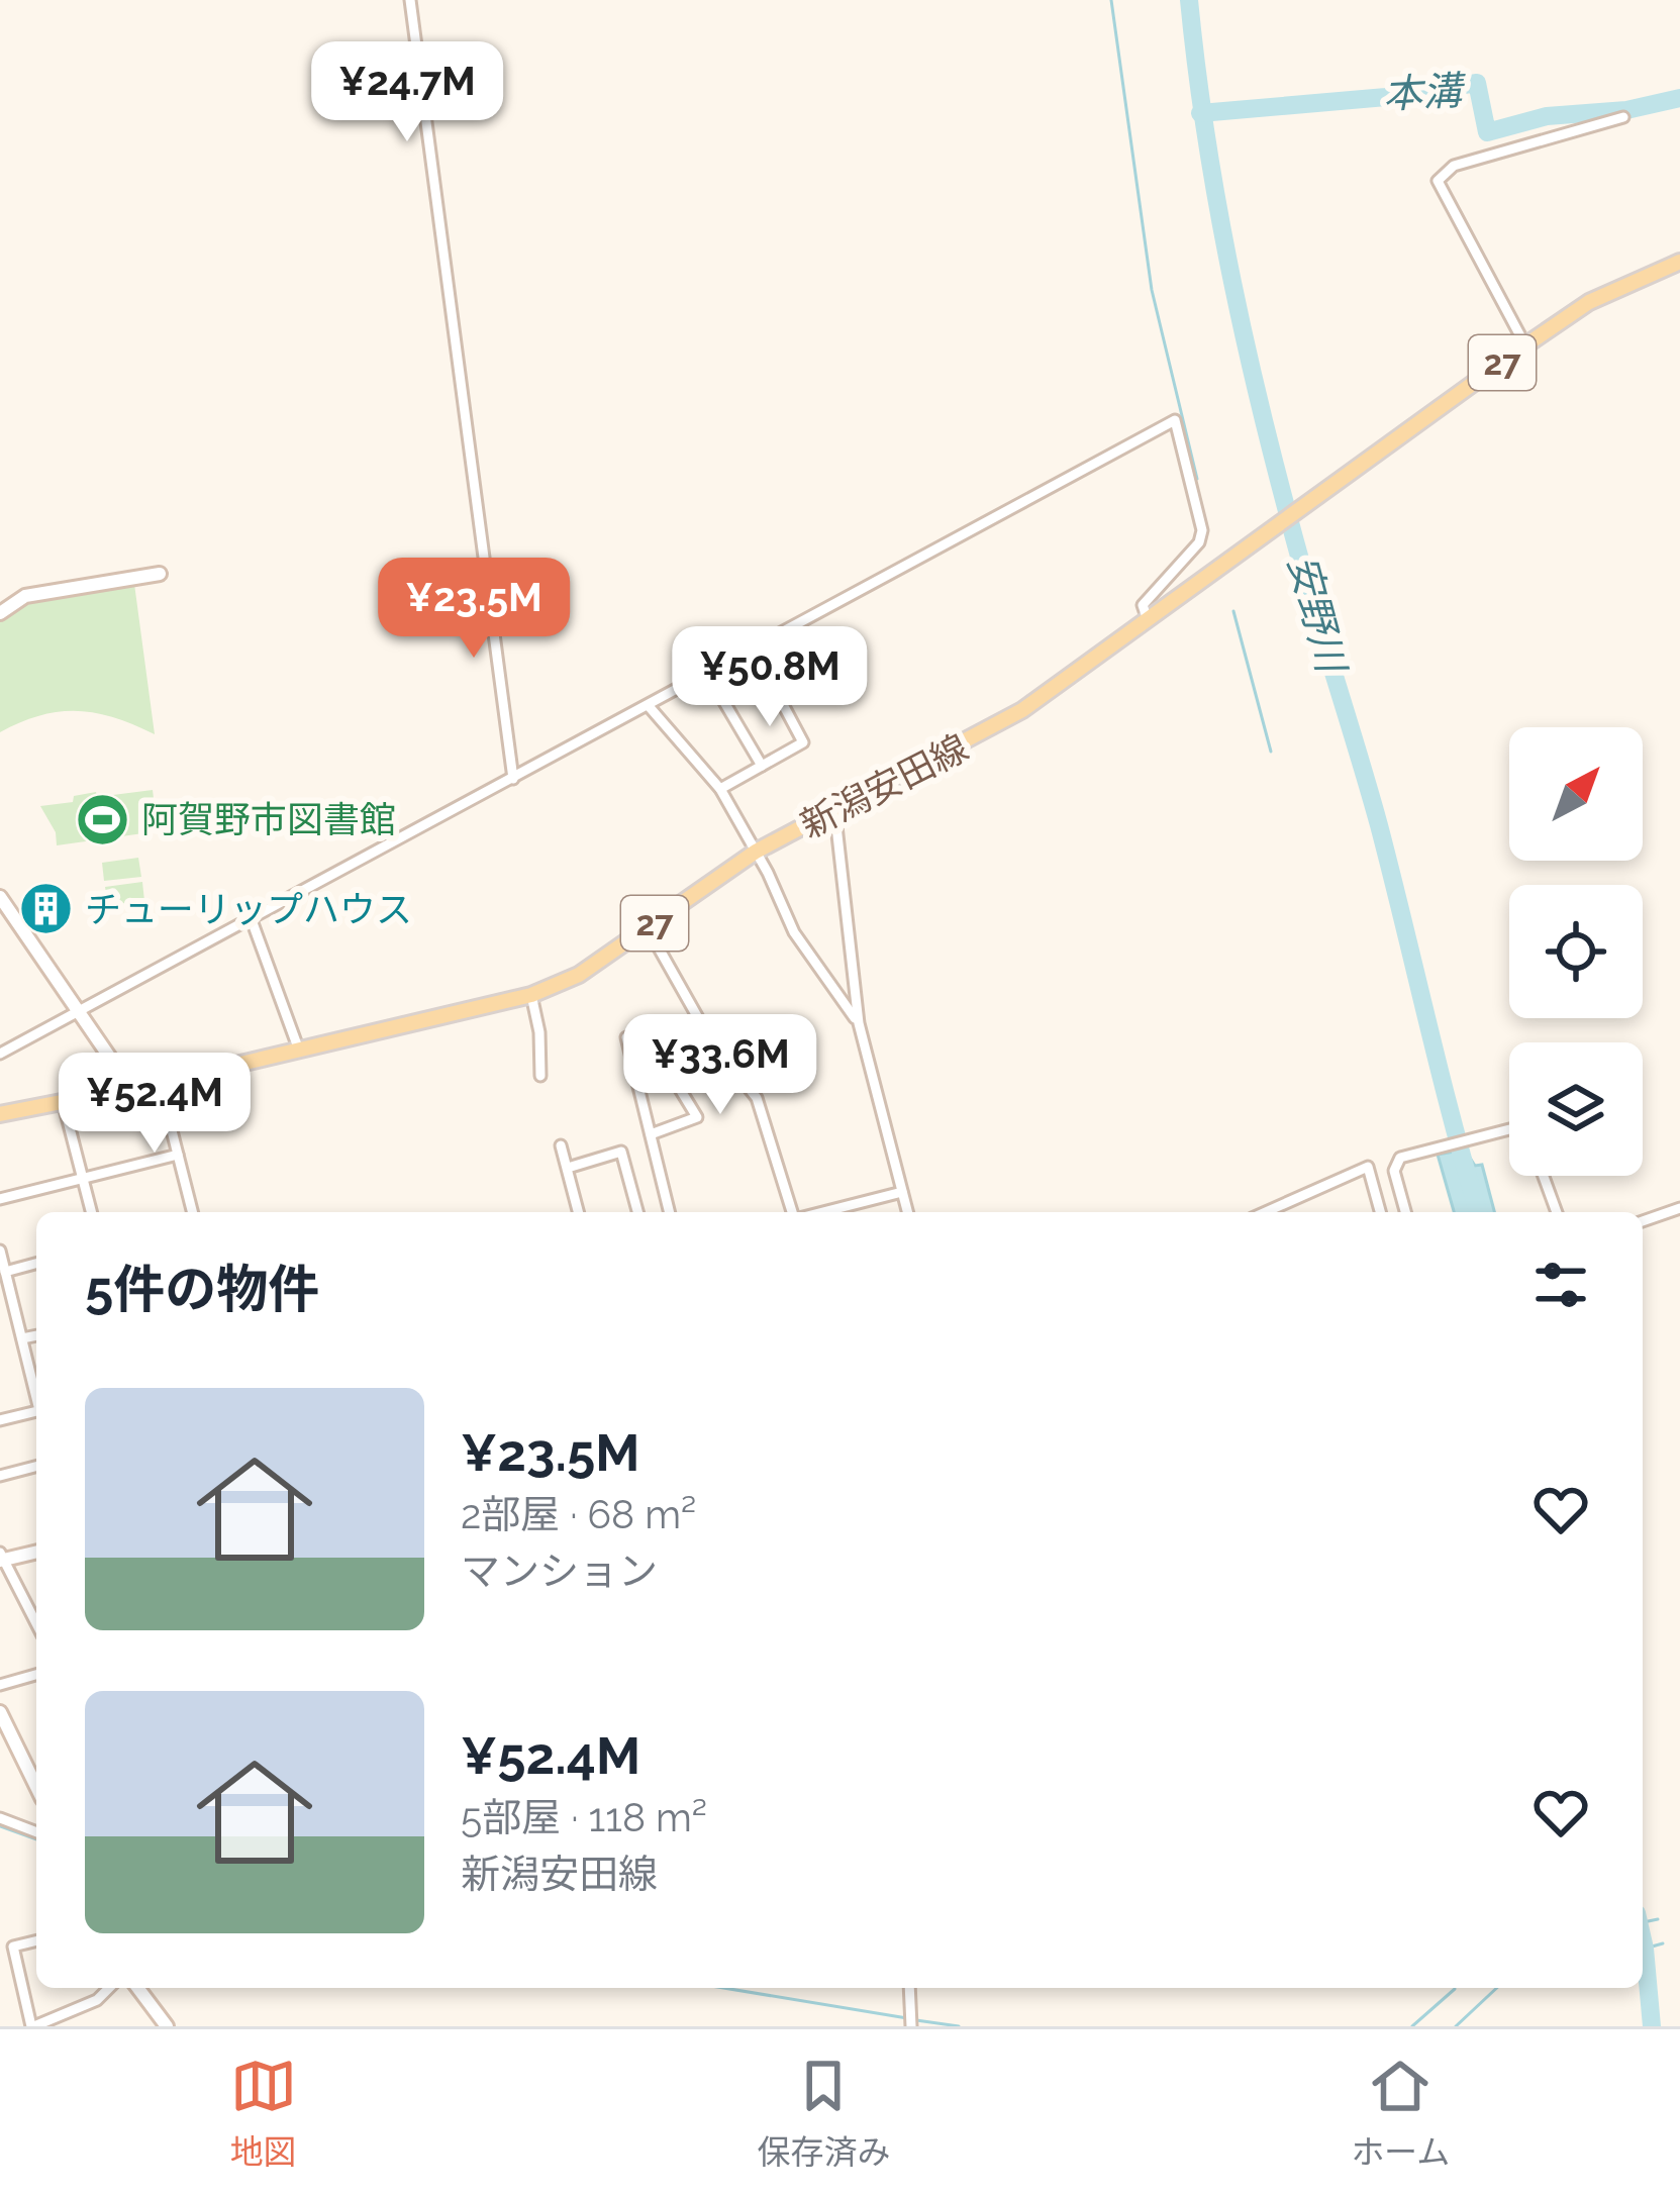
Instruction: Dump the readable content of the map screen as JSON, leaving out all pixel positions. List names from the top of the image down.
{
  "streets": {
    "main road": ["27", "新潟安田線"]
  },
  "water": ["本溝", "安野川"],
  "places": {
    "sports": ["阿賀野市図書館"],
    "building": ["チューリップハウス"]
  },
  "north": "top right",
  "page": {
    "price": [
      "¥24.7M",
      "¥23.5M",
      "¥50.8M",
      "¥33.6M",
      "¥52.4M"
    ],
    "heading": "5件の物件",
    "list": [
      {
        "name": "¥23.5M",
        "note": "2部屋 · 68 m² · マンション"
      },
      {
        "name": "¥52.4M",
        "note": "5部屋 · 118 m² · 新潟安田線"
      }
    ],
    "tabs": ["地図", "保存済み", "ホーム"]
  }
}
